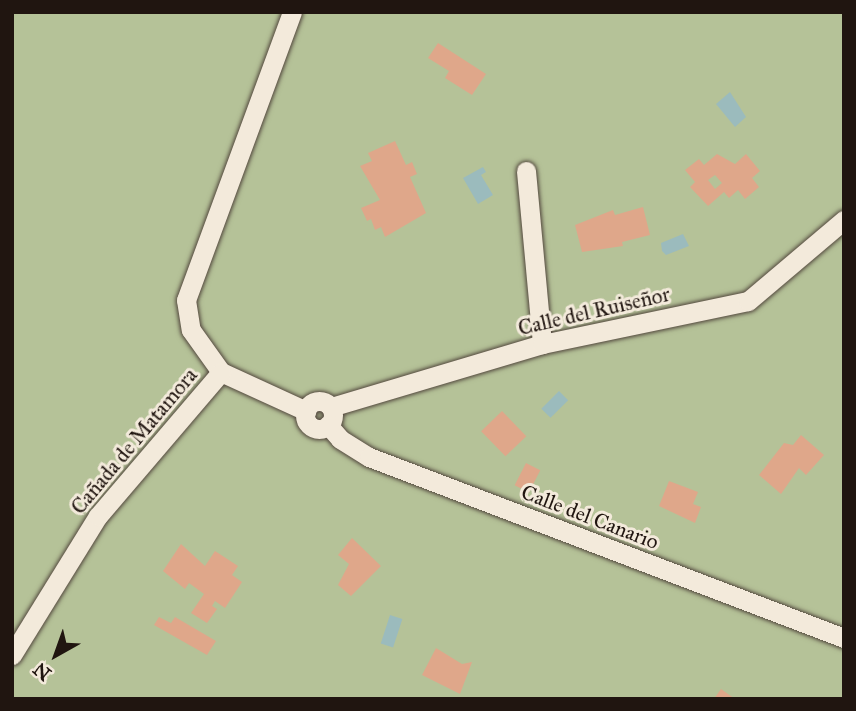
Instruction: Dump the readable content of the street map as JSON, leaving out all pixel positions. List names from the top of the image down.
{
  "streets": {
    "street": ["Calle del Ruiseñor", "Cañada de Matamora", "Calle del Canario"]
  },
  "crossings": [
    ["Calle del Ruiseñor", "Calle del Canario"],
    ["Cañada de Matamora", "Calle del Canario"]
  ],
  "north": "bottom left"
}
